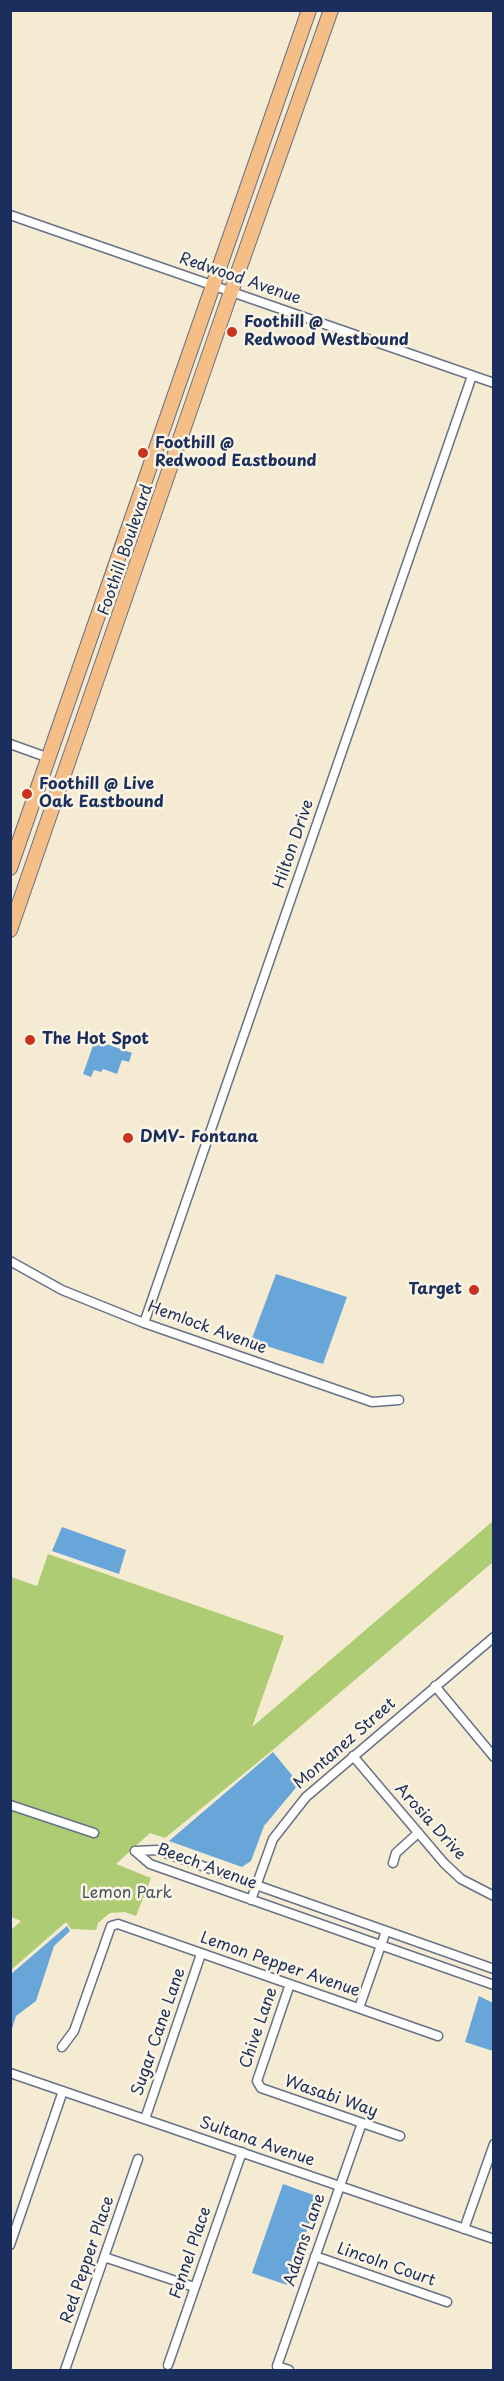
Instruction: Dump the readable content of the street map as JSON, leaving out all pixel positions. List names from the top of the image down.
{
  "streets": {
    "main road": ["Foothill Boulevard"],
    "street": [
      "Redwood Avenue",
      "Hilton Drive",
      "Hemlock Avenue",
      "Montanez Street",
      "Arosia Drive",
      "Beech Avenue",
      "Lemon Pepper Avenue",
      "Chive Lane",
      "Sugar Cane Lane",
      "Wasabi Way",
      "Sultana Avenue",
      "Adams Lane",
      "Fennel Place",
      "Red Pepper Place",
      "Lincoln Court"
    ]
  },
  "crossings": [
    ["Redwood Avenue", "Foothill Boulevard"],
    ["Redwood Avenue", "Hilton Drive"],
    ["Hilton Drive", "Hemlock Avenue"],
    ["Montanez Street", "Arosia Drive"],
    ["Montanez Street", "Beech Avenue"],
    ["Lemon Pepper Avenue", "Chive Lane"],
    ["Lemon Pepper Avenue", "Sugar Cane Lane"],
    ["Chive Lane", "Wasabi Way"],
    ["Sugar Cane Lane", "Sultana Avenue"],
    ["Wasabi Way", "Adams Lane"],
    ["Sultana Avenue", "Adams Lane"],
    ["Sultana Avenue", "Fennel Place"],
    ["Adams Lane", "Lincoln Court"]
  ],
  "parks": ["Lemon Park"],
  "places": [
    "Foothill @ Redwood Westbound",
    "Foothill @ Redwood Eastbound",
    "Foothill @ Live Oak Eastbound",
    "The Hot Spot",
    "DMV- Fontana",
    "Target"
  ]
}
